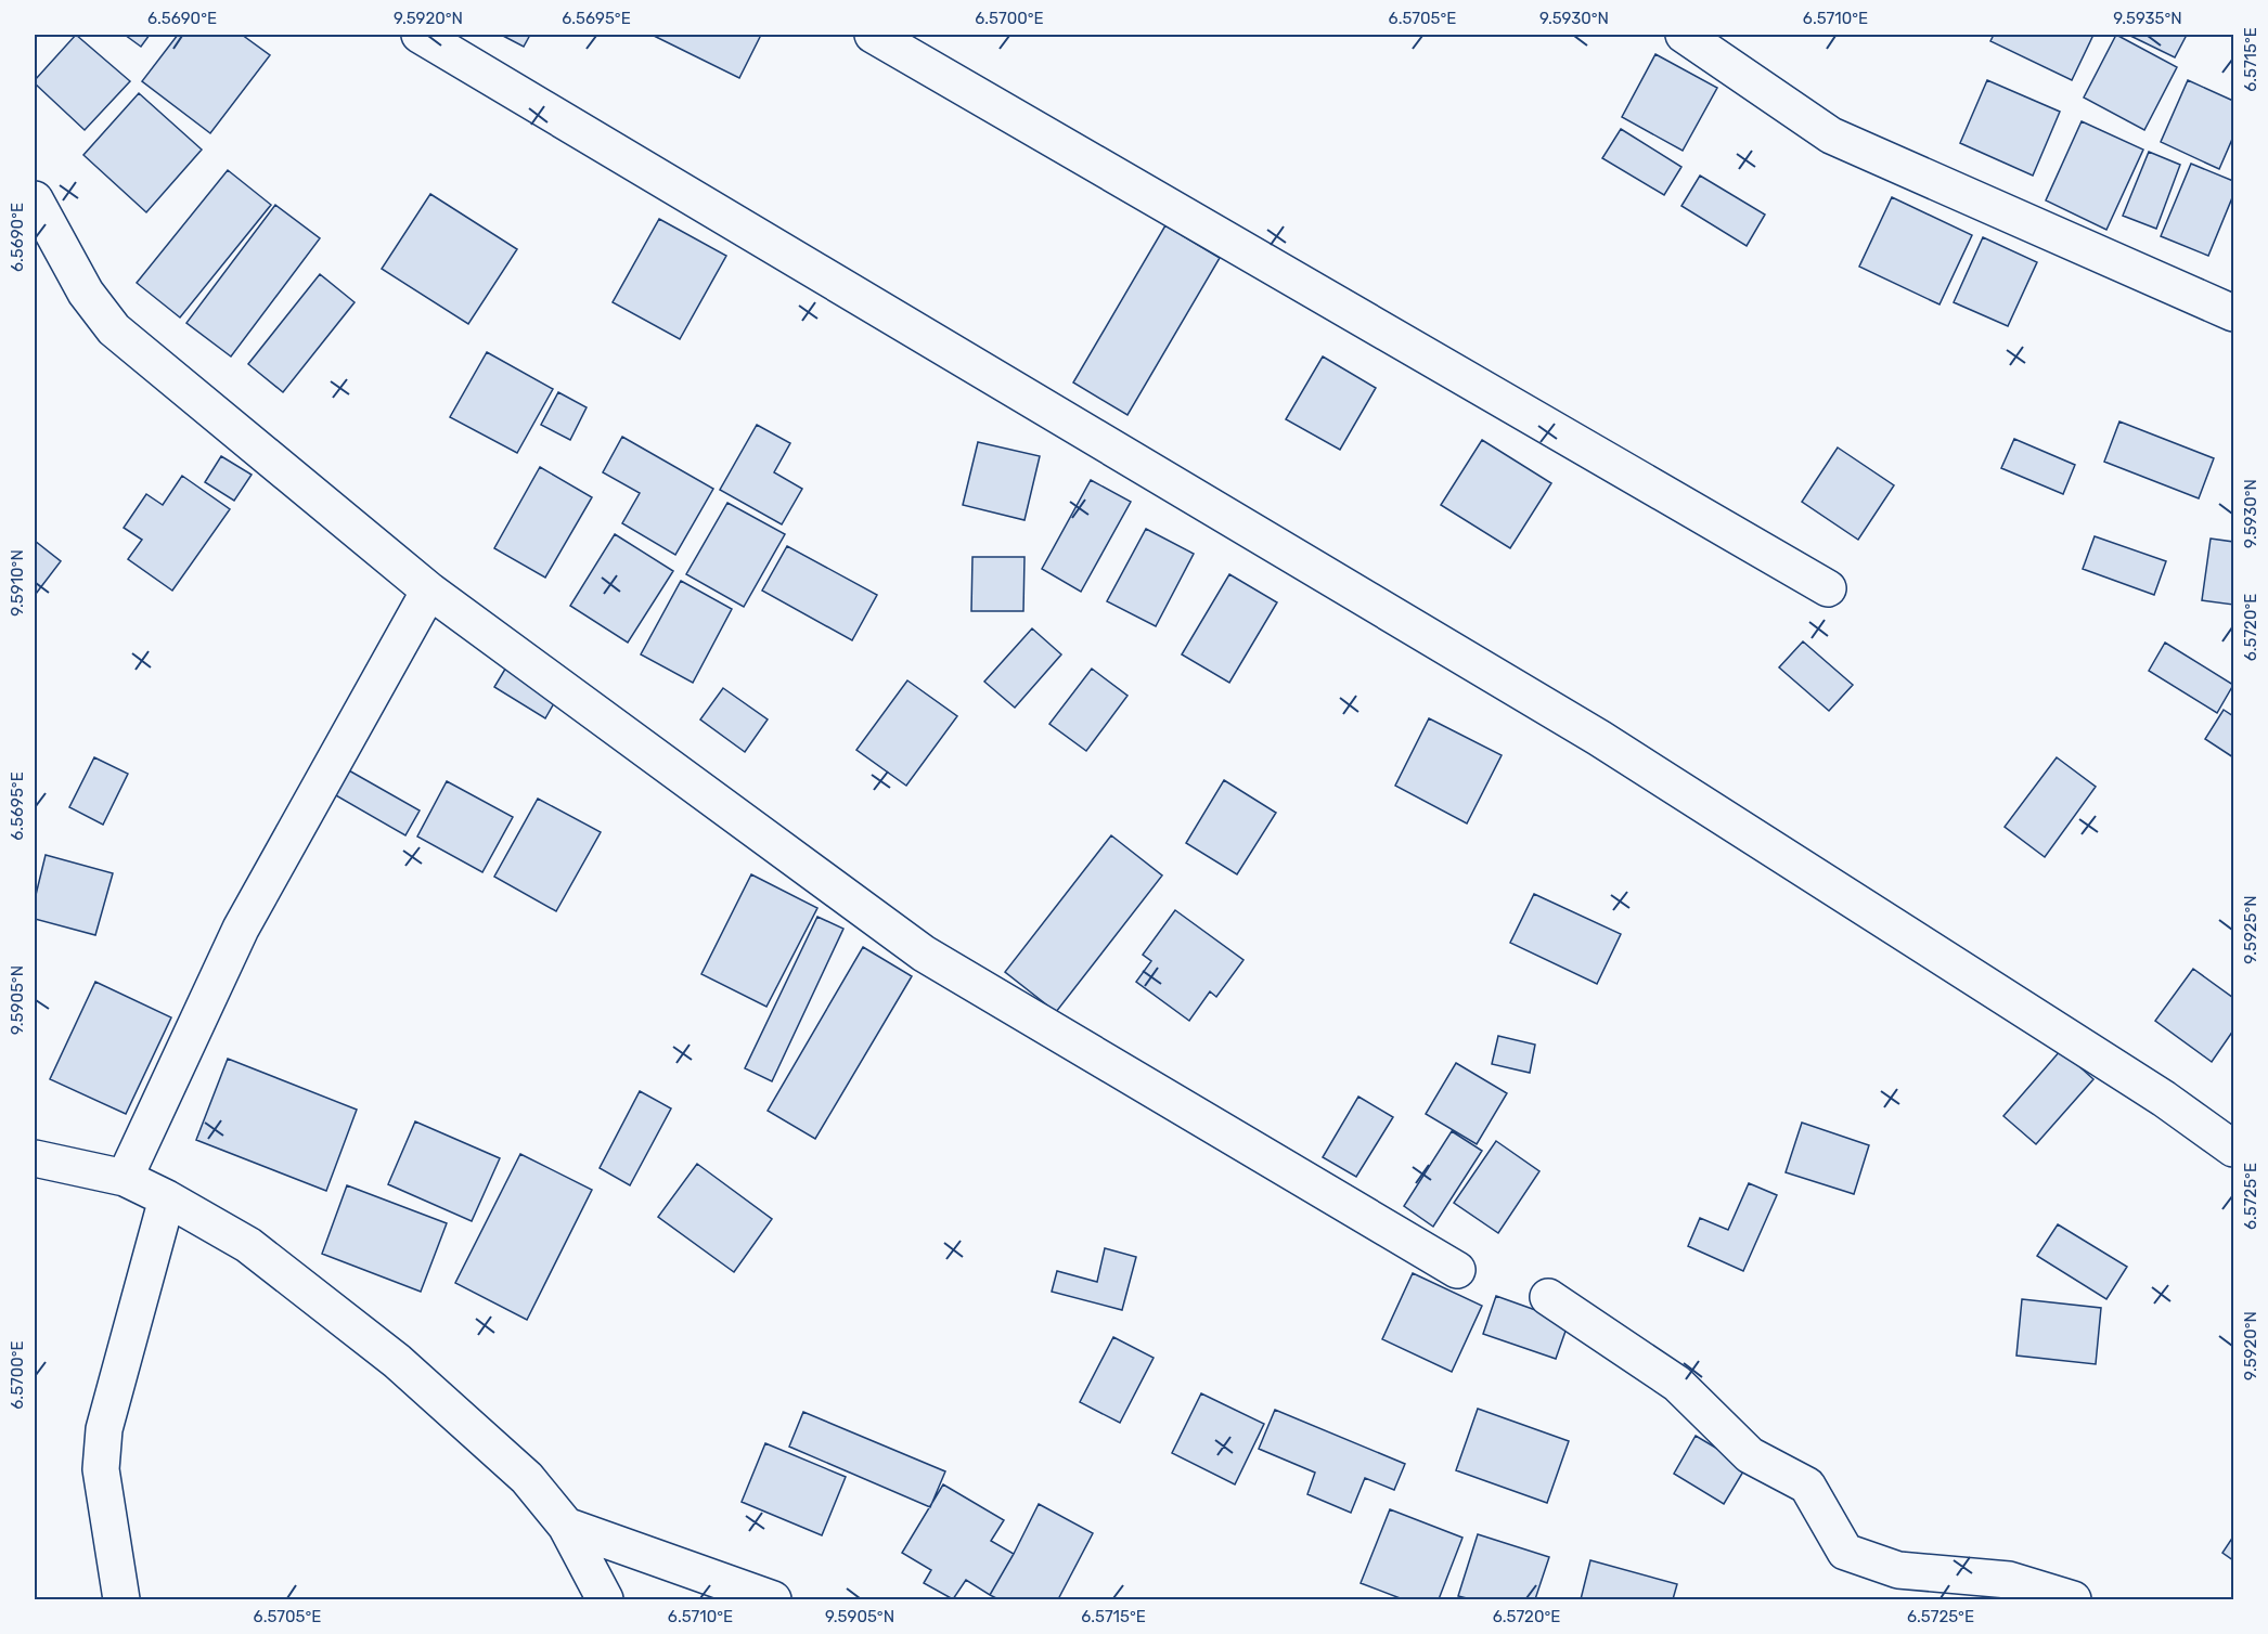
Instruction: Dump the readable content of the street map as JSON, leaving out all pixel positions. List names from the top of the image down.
{
  "coordinates": [
    "6.5690°E",
    "9.5920°N",
    "6.5695°E",
    "6.5700°E",
    "6.5705°E",
    "9.5930°N",
    "6.5710°E",
    "9.5935°N",
    "6.5715°E",
    "9.5910°N",
    "6.5720°E",
    "9.5925°N",
    "9.5905°N",
    "6.5725°E"
  ]
}
